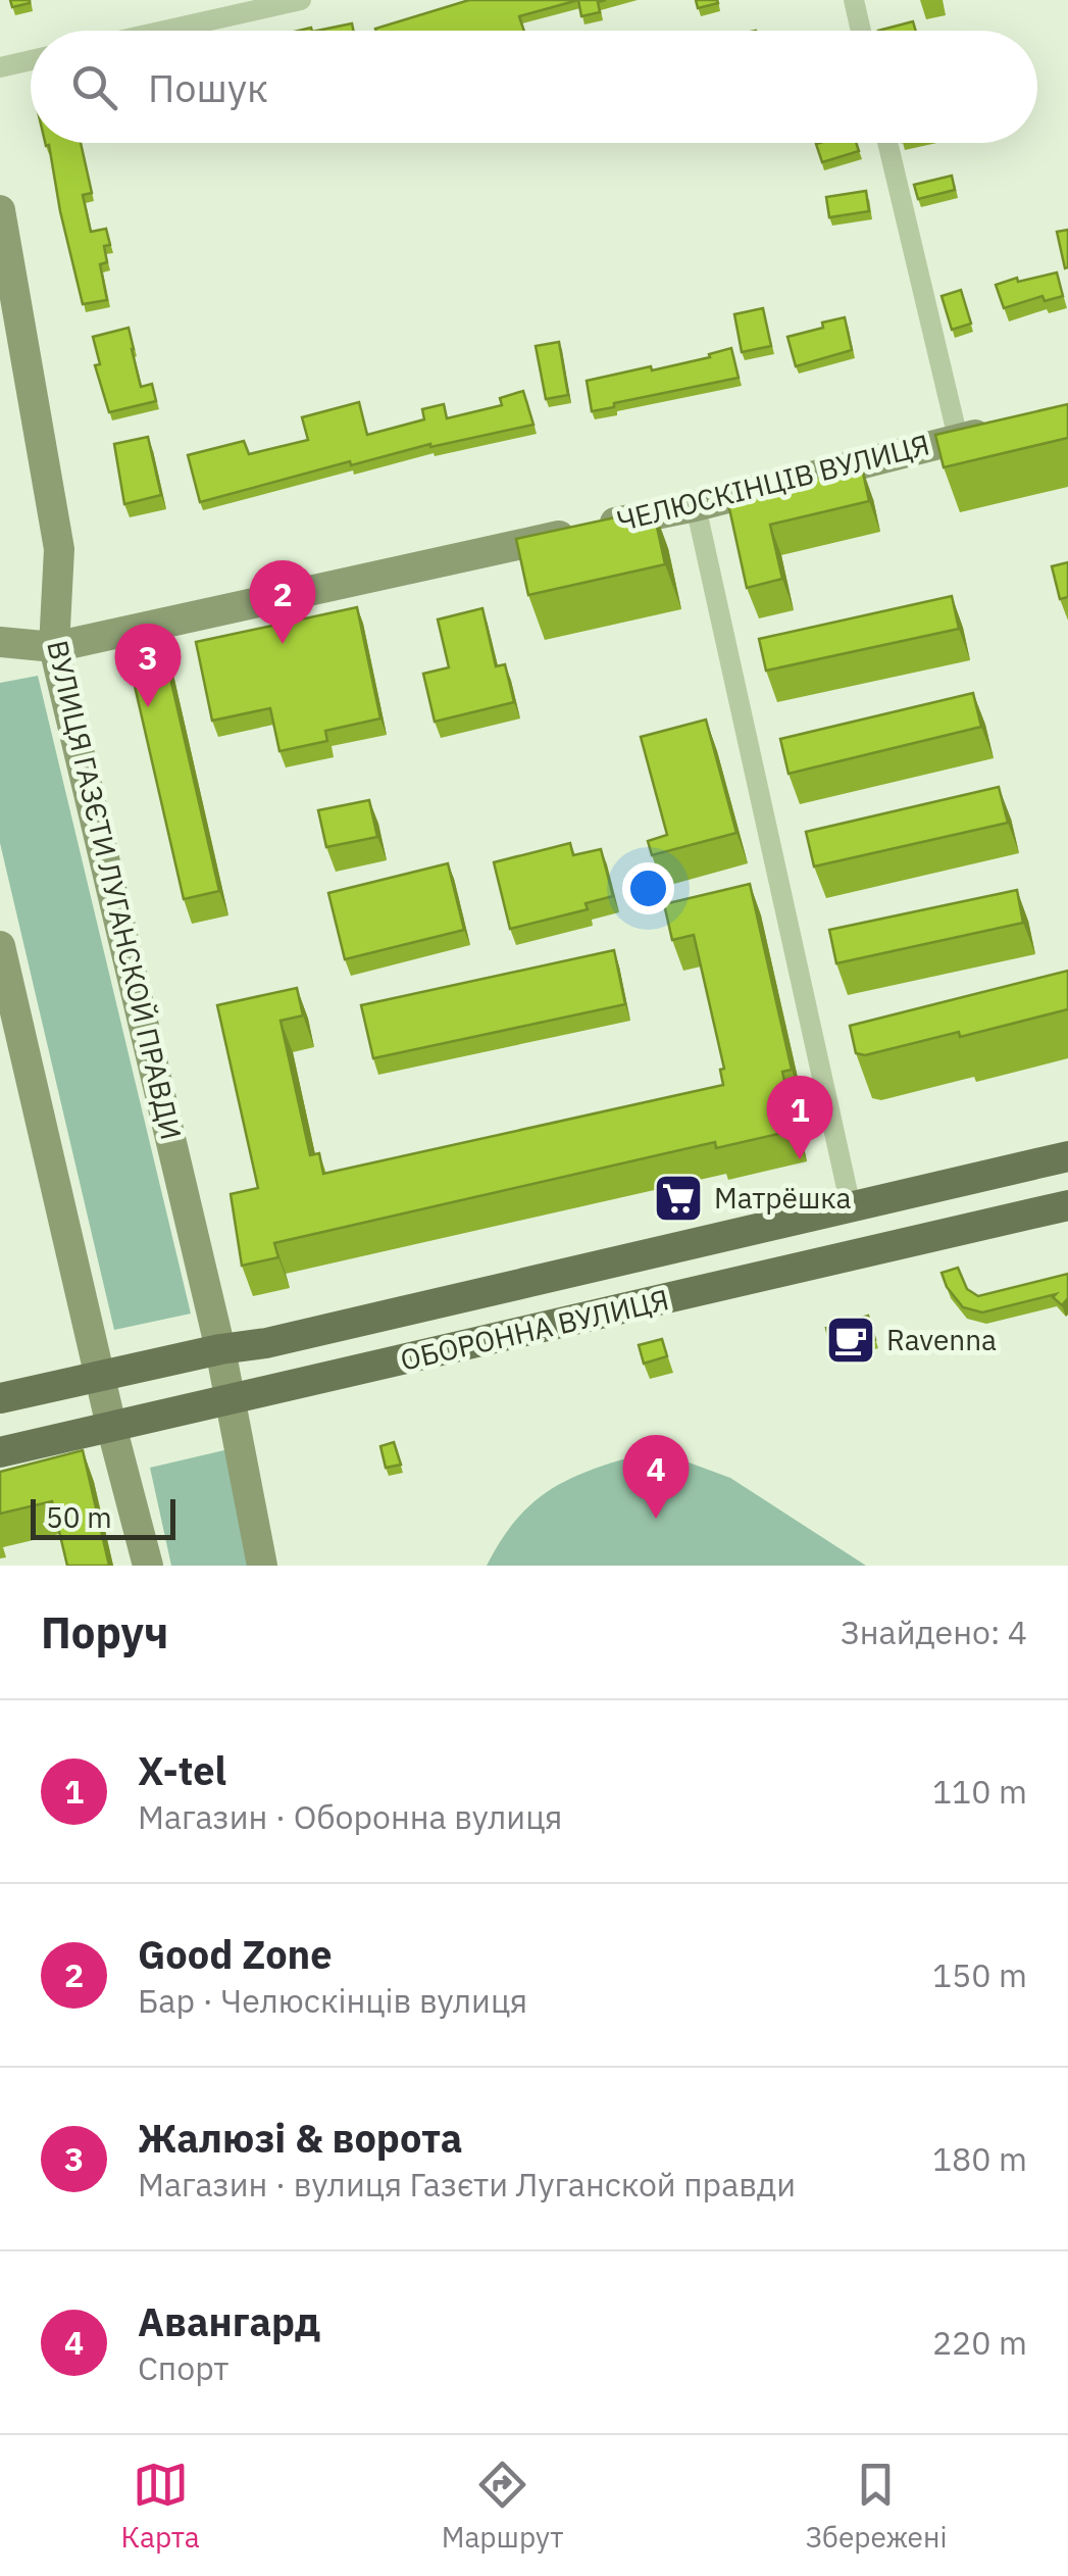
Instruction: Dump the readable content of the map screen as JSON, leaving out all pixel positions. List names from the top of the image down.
{
  "streets": {
    "main road": ["ОБОРОННА ВУЛИЦЯ"],
    "street": ["ЧЕЛЮСКІНЦІВ ВУЛИЦЯ", "ВУЛИЦЯ ГАЗЄТИ ЛУГАНСКОЙ ПРАВДИ"]
  },
  "crossings": [
    ["ЧЕЛЮСКІНЦІВ ВУЛИЦЯ", "ВУЛИЦЯ ГАЗЄТИ ЛУГАНСКОЙ ПРАВДИ"],
    ["ВУЛИЦЯ ГАЗЄТИ ЛУГАНСКОЙ ПРАВДИ", "ОБОРОННА ВУЛИЦЯ"]
  ],
  "places": {
    "supermarket": ["Матрёшка"],
    "cafe": ["Ravenna"]
  },
  "scale_bar": "50 m",
  "page": {
    "search": "Пошук",
    "pins": [
      "2",
      "3",
      "1",
      "4"
    ],
    "scale": "50 m",
    "heading": ["Поруч", "Знайдено: 4"],
    "list": [
      {
        "mark": "1",
        "name": "X-tel",
        "note": "Магазин · Оборонна вулиця",
        "value": "110 m"
      },
      {
        "mark": "2",
        "name": "Good Zone",
        "note": "Бар · Челюскінців вулиця",
        "value": "150 m"
      },
      {
        "mark": "3",
        "name": "Жалюзі & ворота",
        "note": "Магазин · вулиця Газєти Луганской правди",
        "value": "180 m"
      },
      {
        "mark": "4",
        "name": "Авангард",
        "note": "Спорт",
        "value": "220 m"
      }
    ],
    "nav": ["Карта", "Маршрут", "Збережені"]
  }
}
